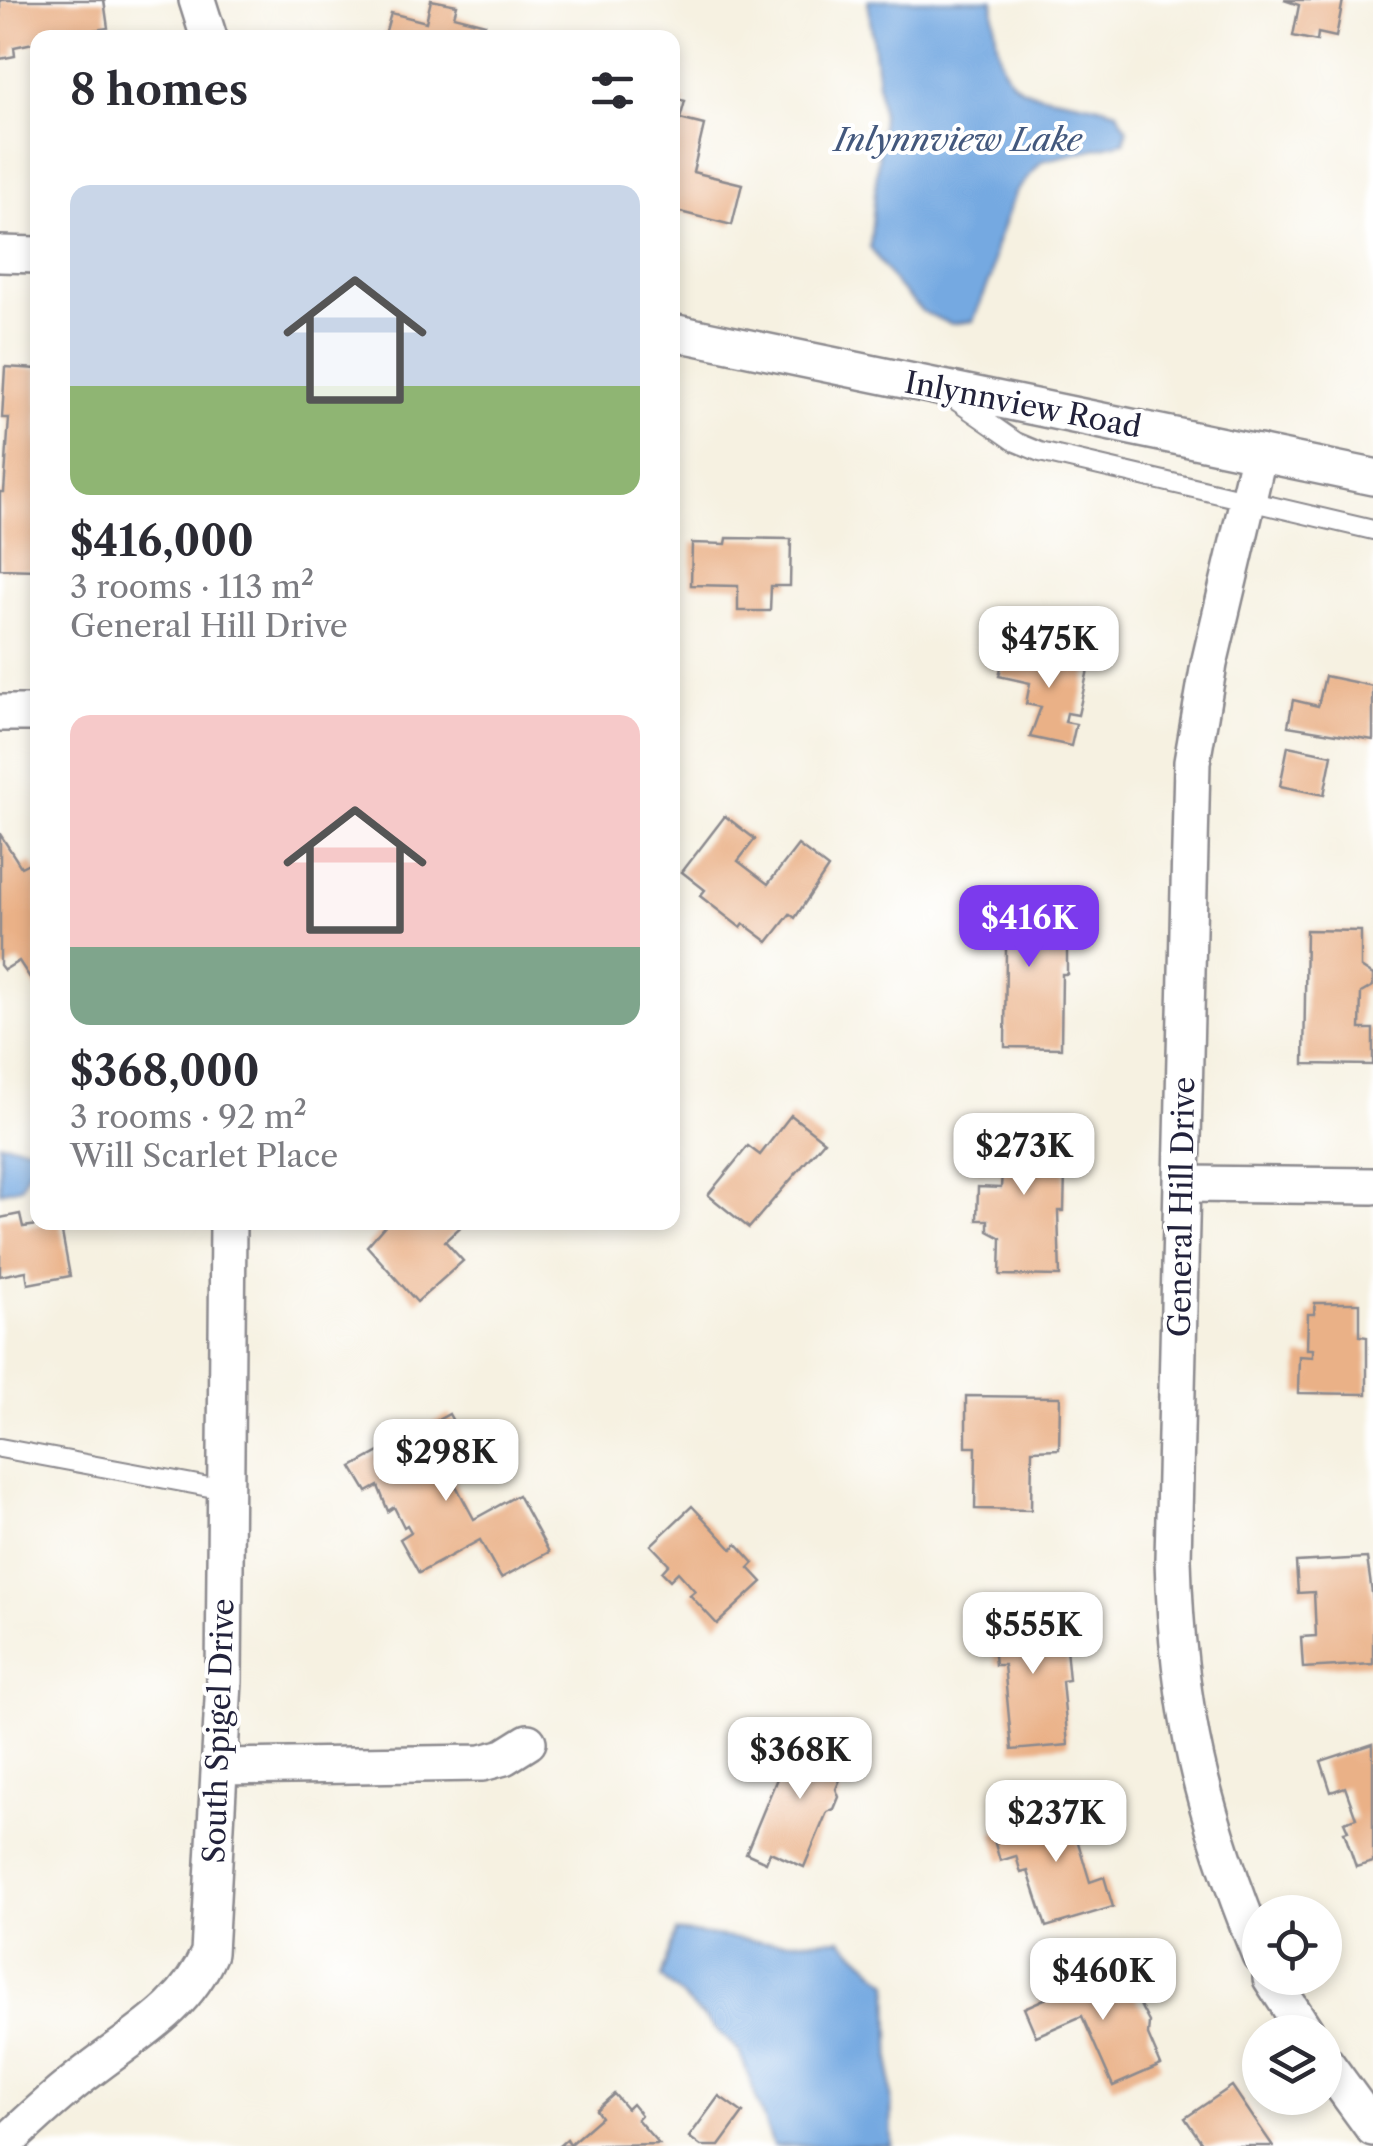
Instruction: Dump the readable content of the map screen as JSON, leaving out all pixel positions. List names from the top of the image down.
{
  "streets": {
    "street": ["Inlynnview Road", "General Hill Drive", "South Spigel Drive"]
  },
  "crossings": [
    ["Inlynnview Road", "General Hill Drive"]
  ],
  "water": ["Inlynnview Lake"],
  "page": {
    "heading": "8 homes",
    "list": [
      {
        "name": "$416,000",
        "note": "3 rooms · 113 m² · General Hill Drive"
      },
      {
        "name": "$368,000",
        "note": "3 rooms · 92 m² · Will Scarlet Place"
      }
    ],
    "price": [
      "$475K",
      "$416K",
      "$273K",
      "$298K",
      "$555K",
      "$368K",
      "$237K",
      "$460K"
    ]
  }
}
